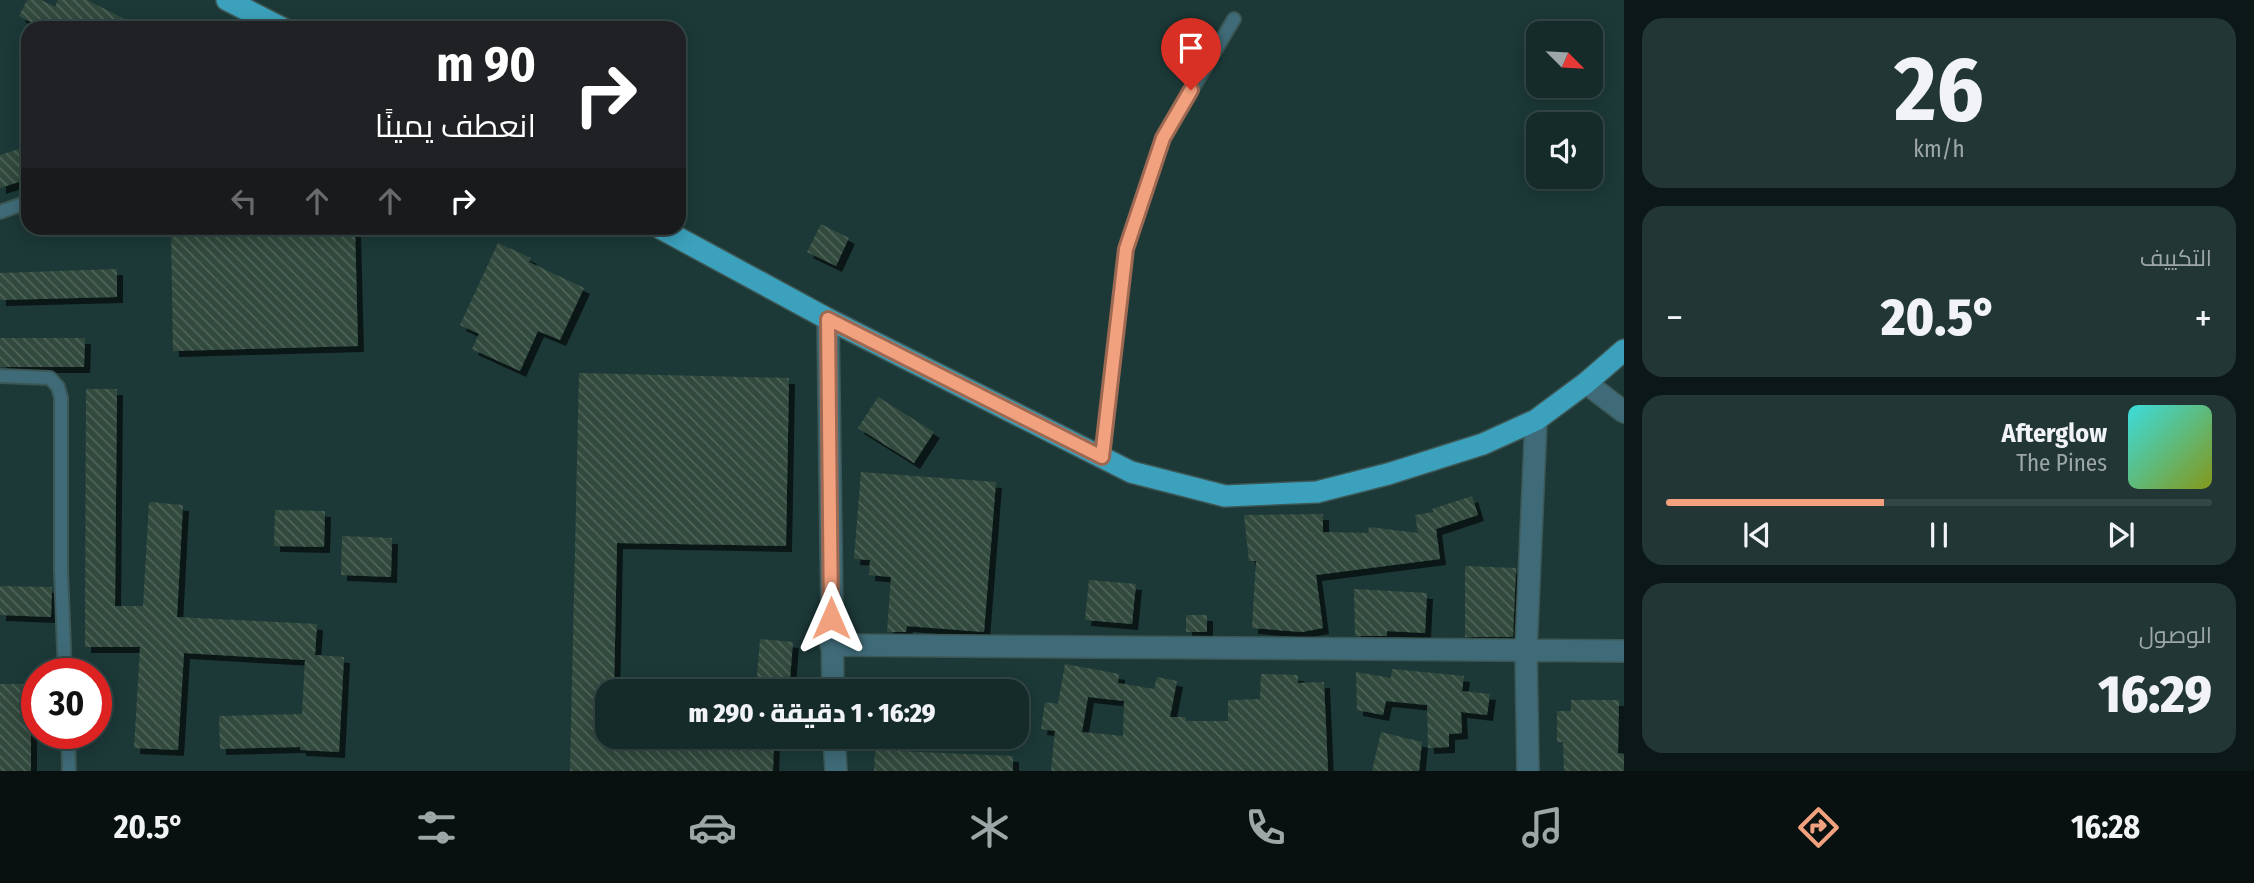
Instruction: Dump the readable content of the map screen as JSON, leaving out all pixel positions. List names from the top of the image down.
{
  "north": "bottom right",
  "page": {
    "tile": [
      ["26", "km/h"],
      "التكييف",
      ["الوصول", "16:29"]
    ],
    "turn": ["90 m", "انعطف يمينًا"],
    "heat": ["−", "20.5°", "+"],
    "song": ["Afterglow", "The Pines"],
    "limit": "30",
    "trip": "16:29 · 1 دقيقة · 290 m",
    "tabs": ["16:28", "20.5°"]
  }
}
